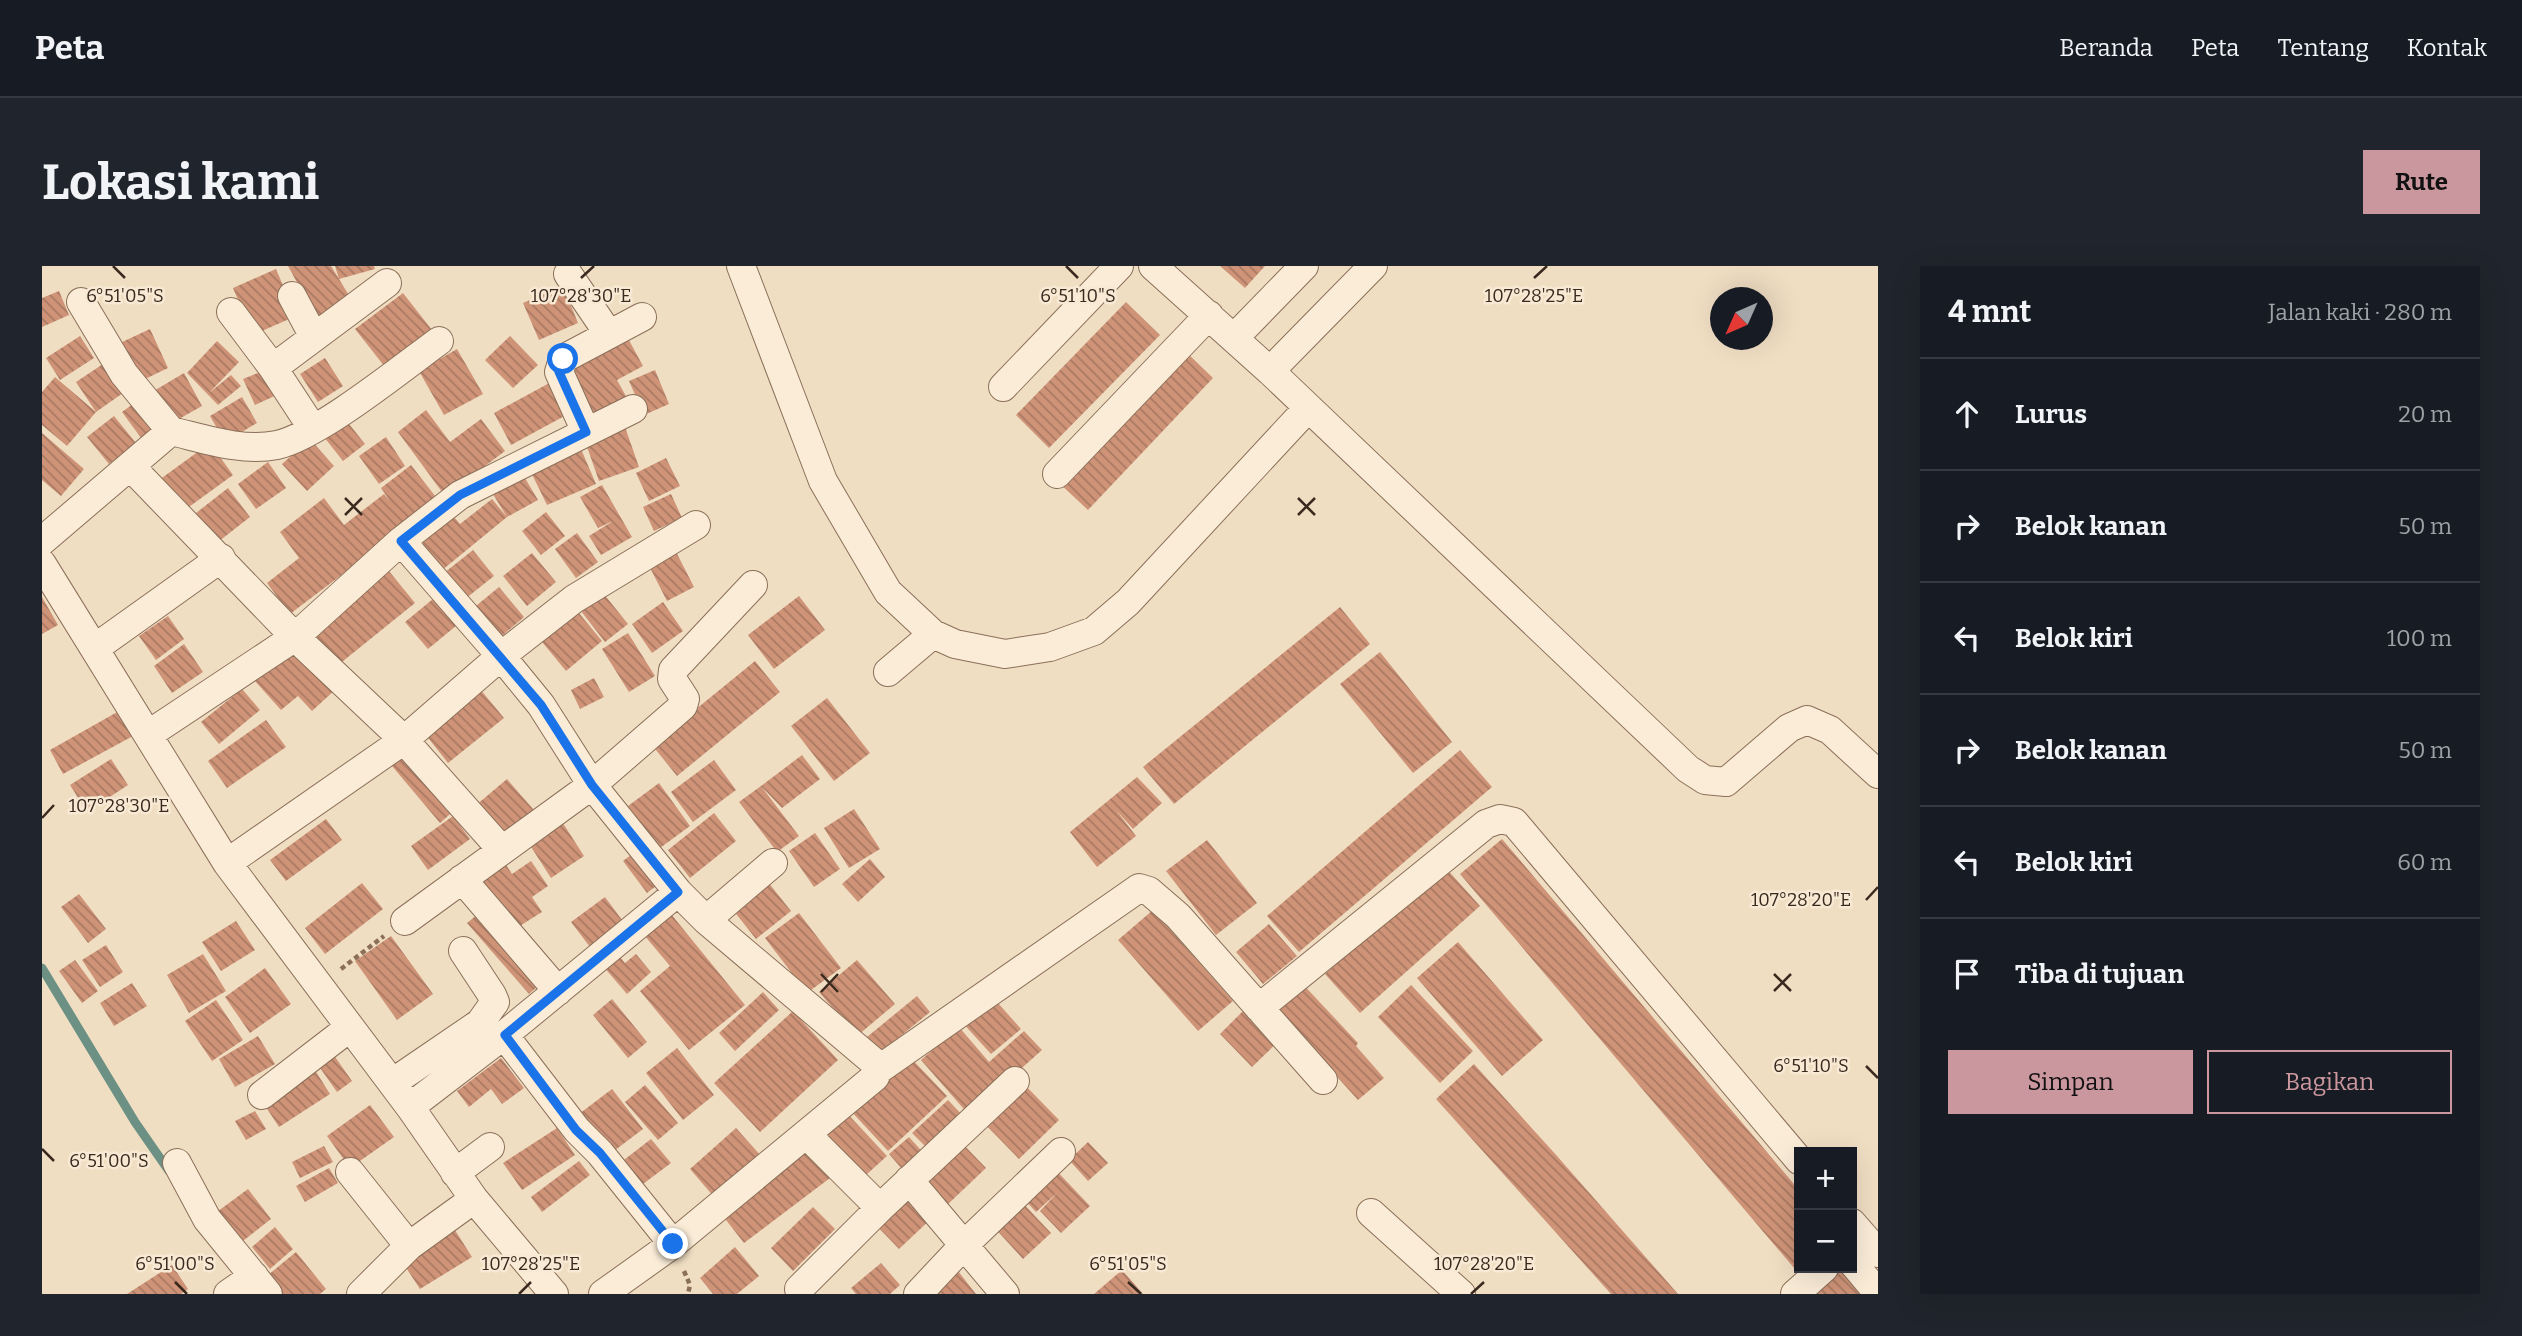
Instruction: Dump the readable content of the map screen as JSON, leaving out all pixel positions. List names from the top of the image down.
{
  "north": "bottom left",
  "page": {
    "header": "Peta",
    "nav": [
      "Beranda",
      "Peta",
      "Tentang",
      "Kontak"
    ],
    "buttons": [
      "Rute",
      ["Simpan", "Bagikan"]
    ],
    "title": "Lokasi kami",
    "heading": ["4 mnt", "Jalan kaki · 280 m"],
    "list": [
      ["Lurus", "20 m"],
      ["Belok kanan", "50 m"],
      ["Belok kiri", "100 m"],
      ["Belok kanan", "50 m"],
      ["Belok kiri", "60 m"],
      "Tiba di tujuan"
    ],
    "map_buttons": ["+", "−"]
  },
  "coordinates": [
    "6°51'05\"S",
    "107°28'30\"E",
    "6°51'10\"S",
    "107°28'25\"E",
    "107°28'20\"E",
    "6°51'00\"S"
  ]
}
